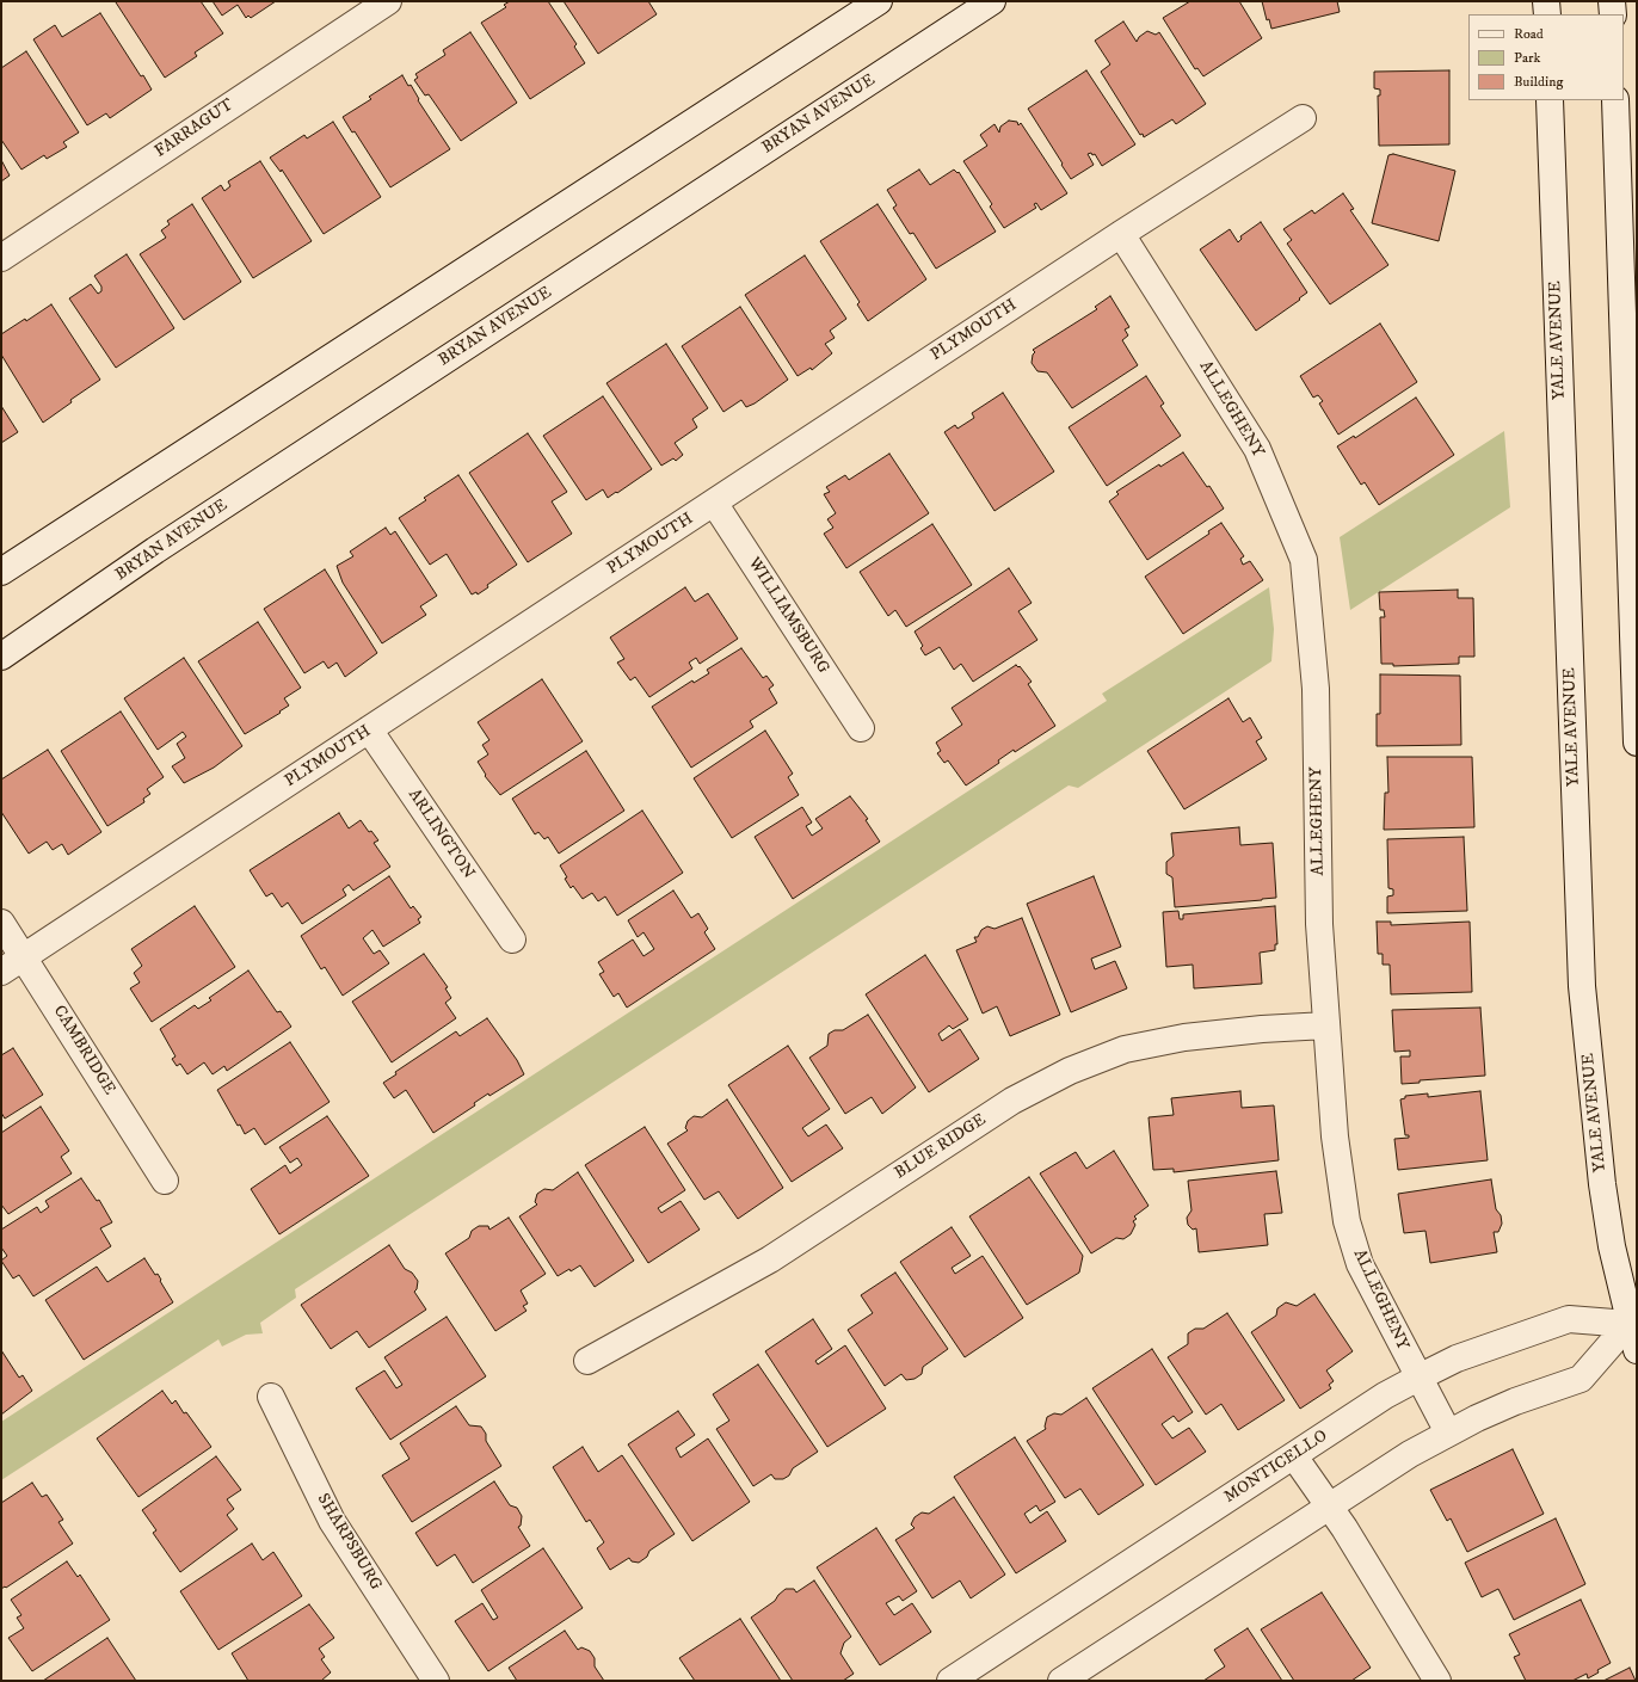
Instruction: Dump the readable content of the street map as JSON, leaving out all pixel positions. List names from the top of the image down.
{
  "streets": {
    "street": [
      "BRYAN AVENUE",
      "FARRAGUT",
      "PLYMOUTH",
      "YALE AVENUE",
      "ALLEGHENY",
      "WILLIAMSBURG",
      "ARLINGTON",
      "CAMBRIDGE",
      "BLUE RIDGE",
      "MONTICELLO",
      "SHARPSBURG"
    ]
  },
  "crossings": [
    ["PLYMOUTH", "ALLEGHENY"],
    ["PLYMOUTH", "WILLIAMSBURG"],
    ["PLYMOUTH", "ARLINGTON"],
    ["PLYMOUTH", "CAMBRIDGE"],
    ["YALE AVENUE", "MONTICELLO"],
    ["ALLEGHENY", "BLUE RIDGE"],
    ["ALLEGHENY", "MONTICELLO"]
  ],
  "legend": ["Road", "Park", "Building"]
}
